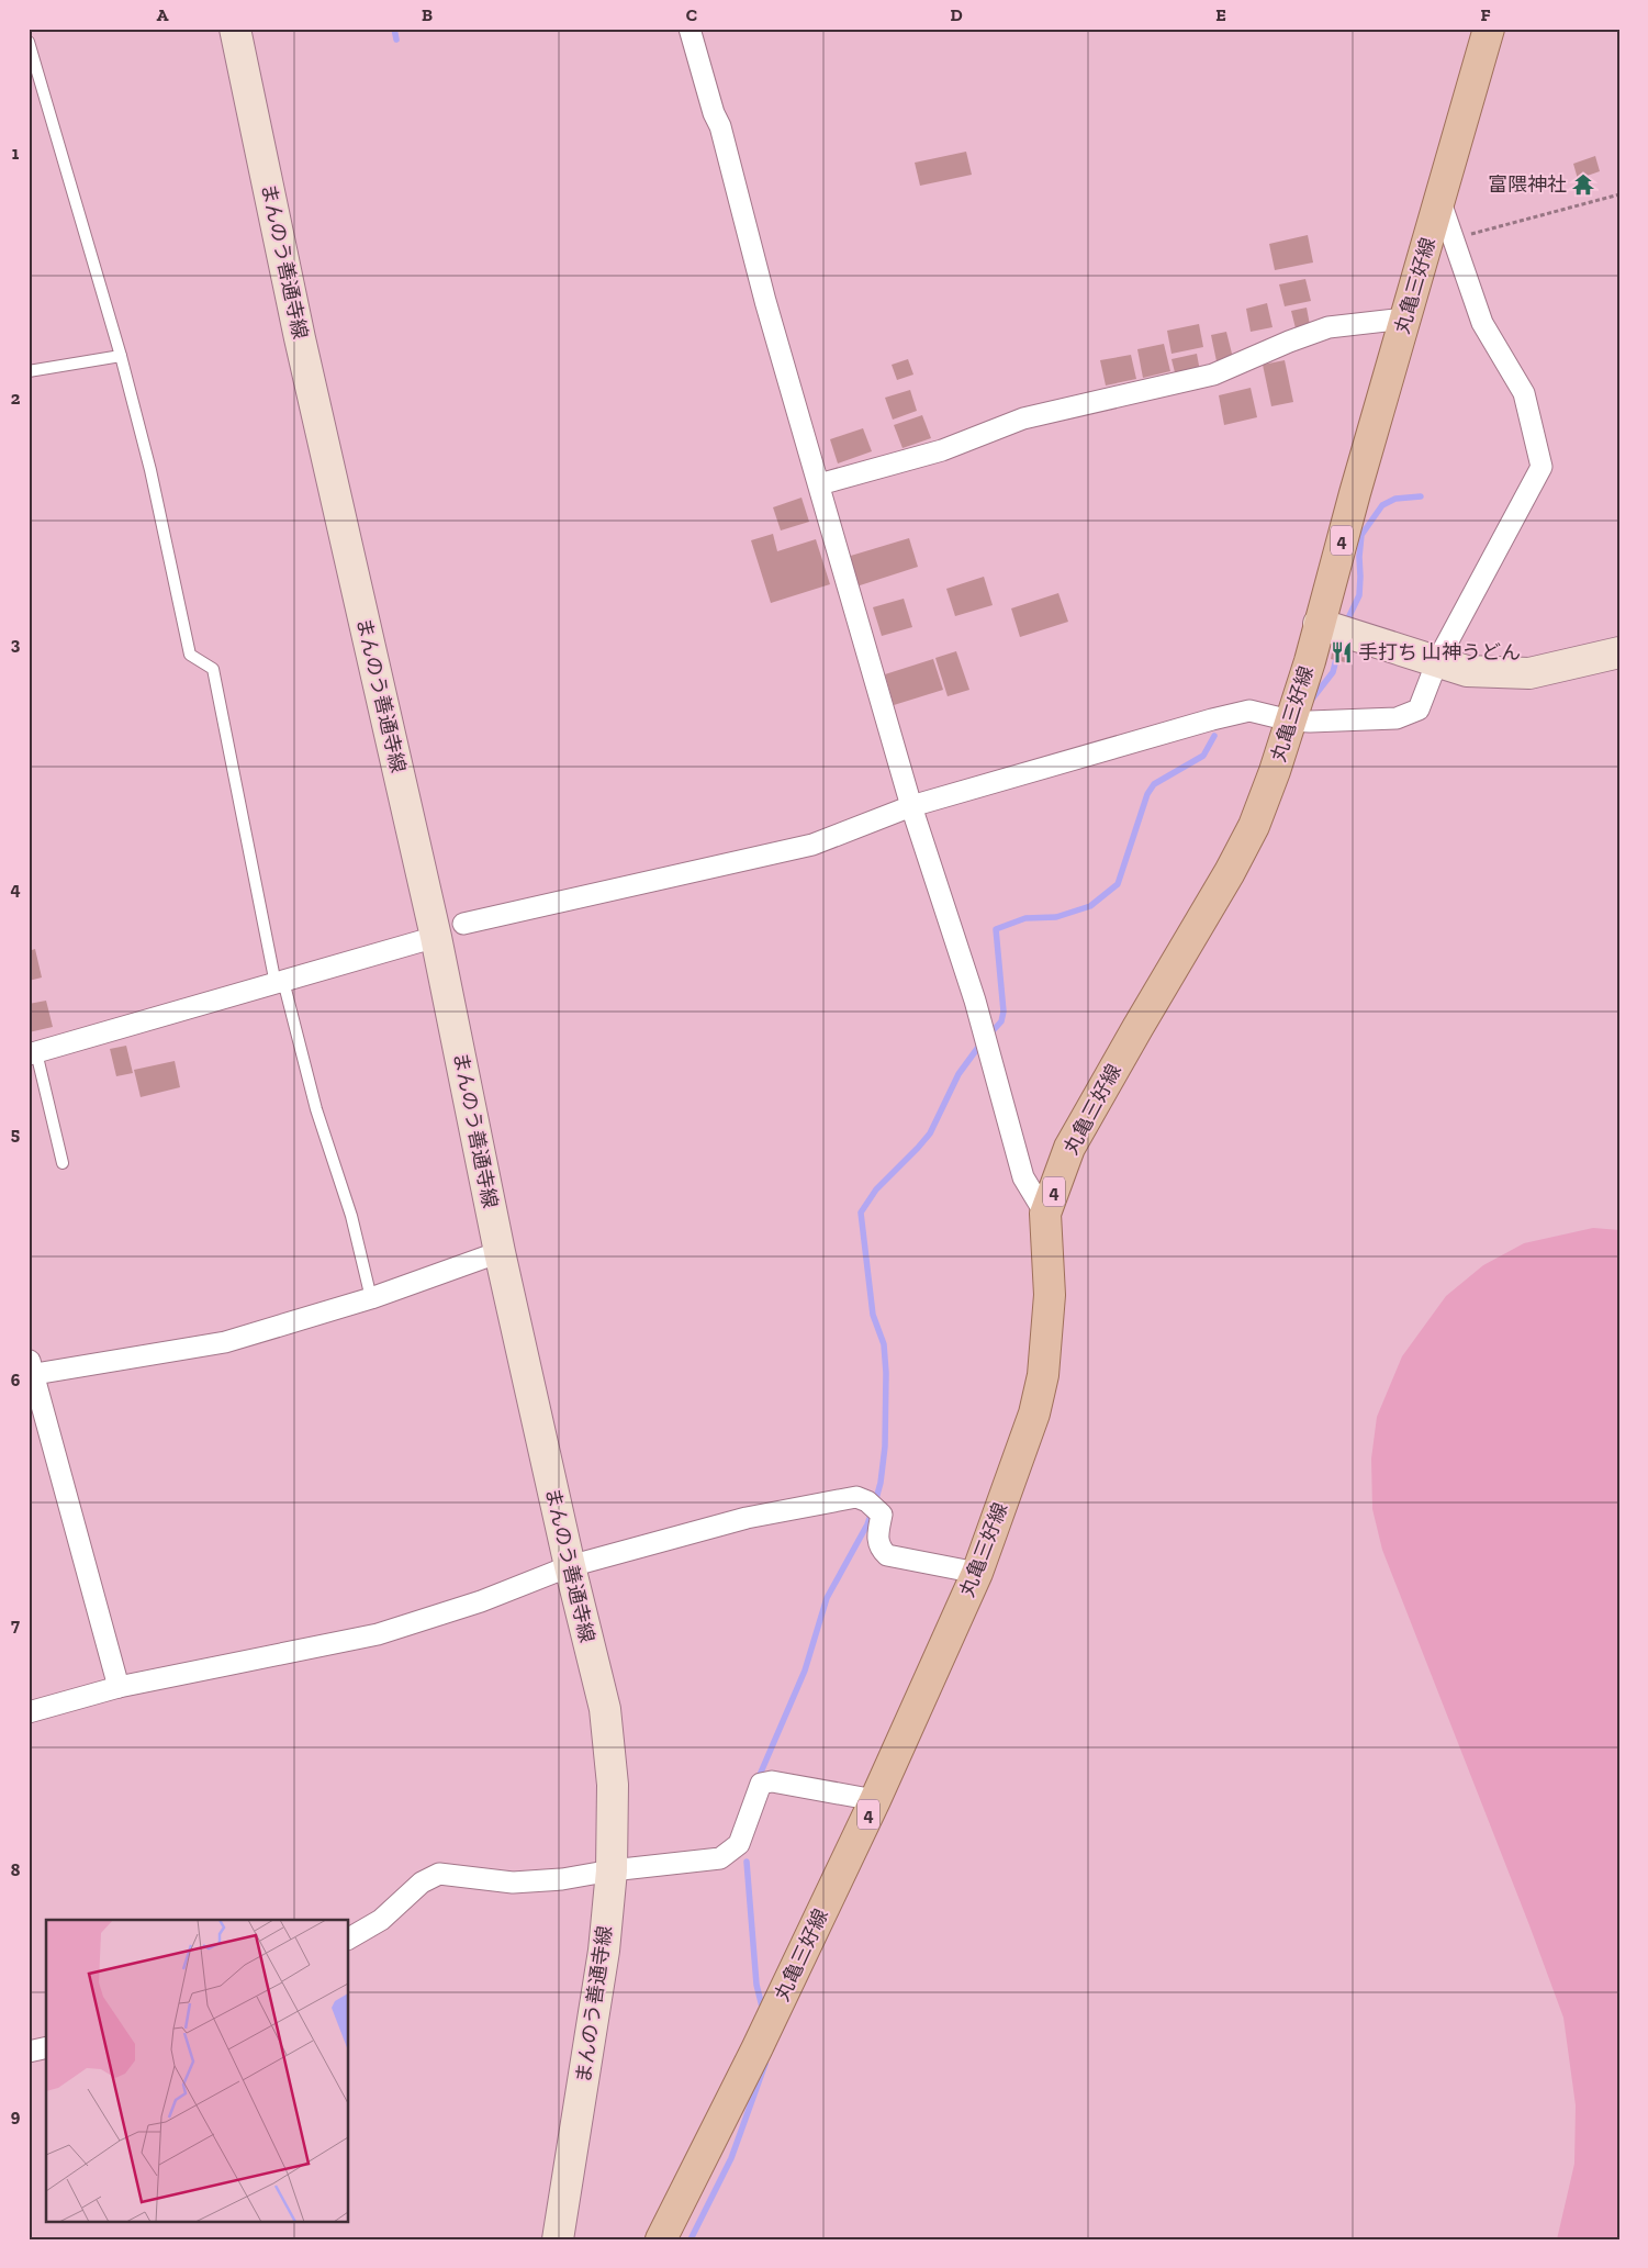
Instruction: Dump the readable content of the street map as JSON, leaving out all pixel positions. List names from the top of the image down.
{
  "streets": {
    "main road": ["まんのう善通寺線", "丸亀三好線", "4"]
  },
  "places": {
    "temple": ["富隈神社"],
    "restaurant": ["手打ち 山神うどん"]
  },
  "grid": {
    "columns": [
      "A",
      "B",
      "C",
      "D",
      "E",
      "F"
    ],
    "rows": [
      "1",
      "2",
      "3",
      "4",
      "5",
      "6",
      "7",
      "8",
      "9"
    ]
  }
}
